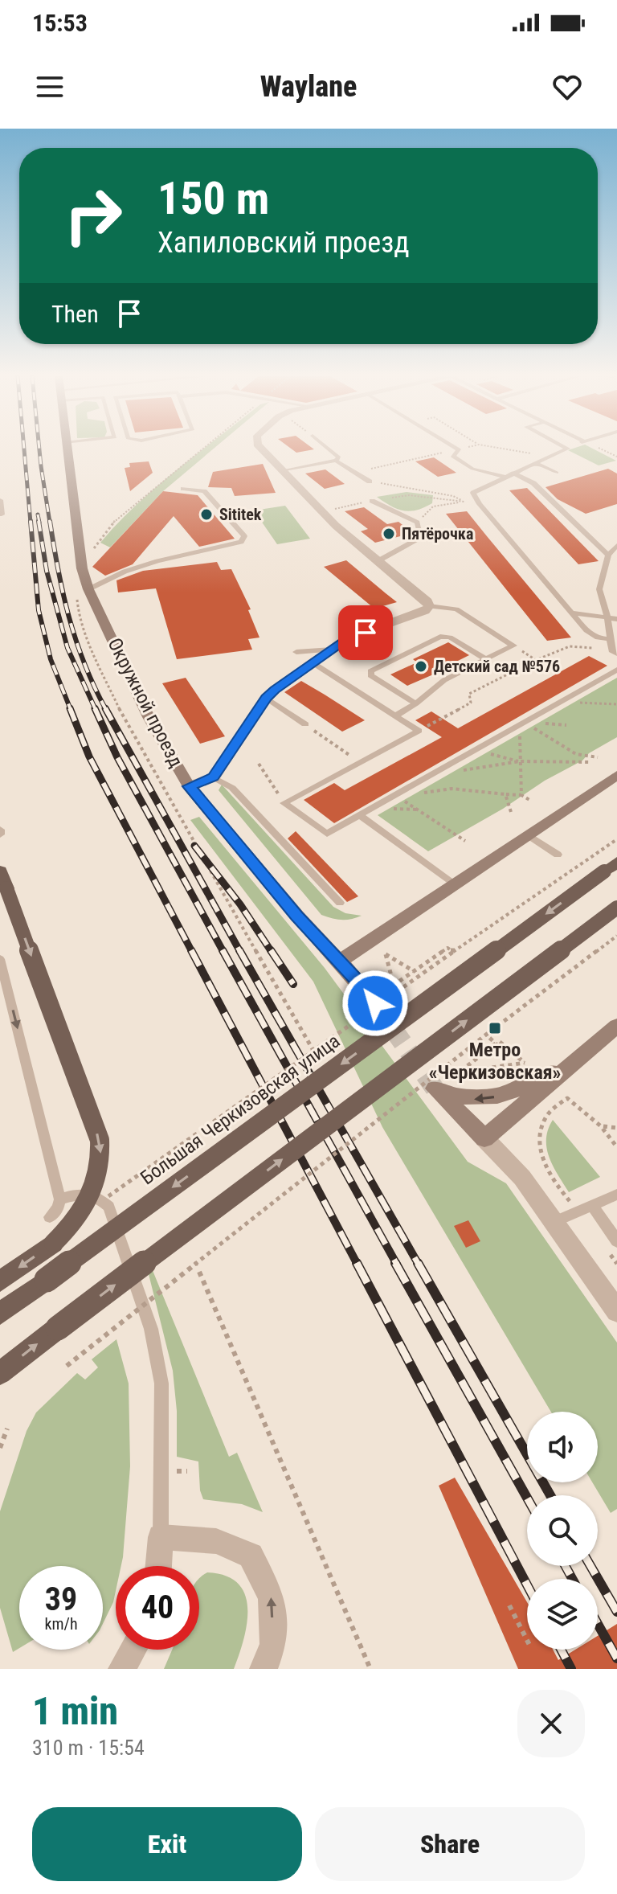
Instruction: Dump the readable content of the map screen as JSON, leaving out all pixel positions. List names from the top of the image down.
{
  "streets": {
    "main road": ["Большая Черкизовская улица"],
    "street": ["Окружной проезд"]
  },
  "places": {
    "other": ["Sititek", "Пятёрочка", "Детский сад №576"],
    "transit": ["Метро «Черкизовская»"]
  },
  "page": {
    "status": "15:53",
    "header": "Waylane",
    "turn": ["150 m", "Хапиловский проезд"],
    "then": "Then",
    "speed": "39 km/h",
    "limit": "40",
    "heading": ["1 min", "310 m · 15:54"],
    "buttons": ["Exit", "Share"]
  }
}
